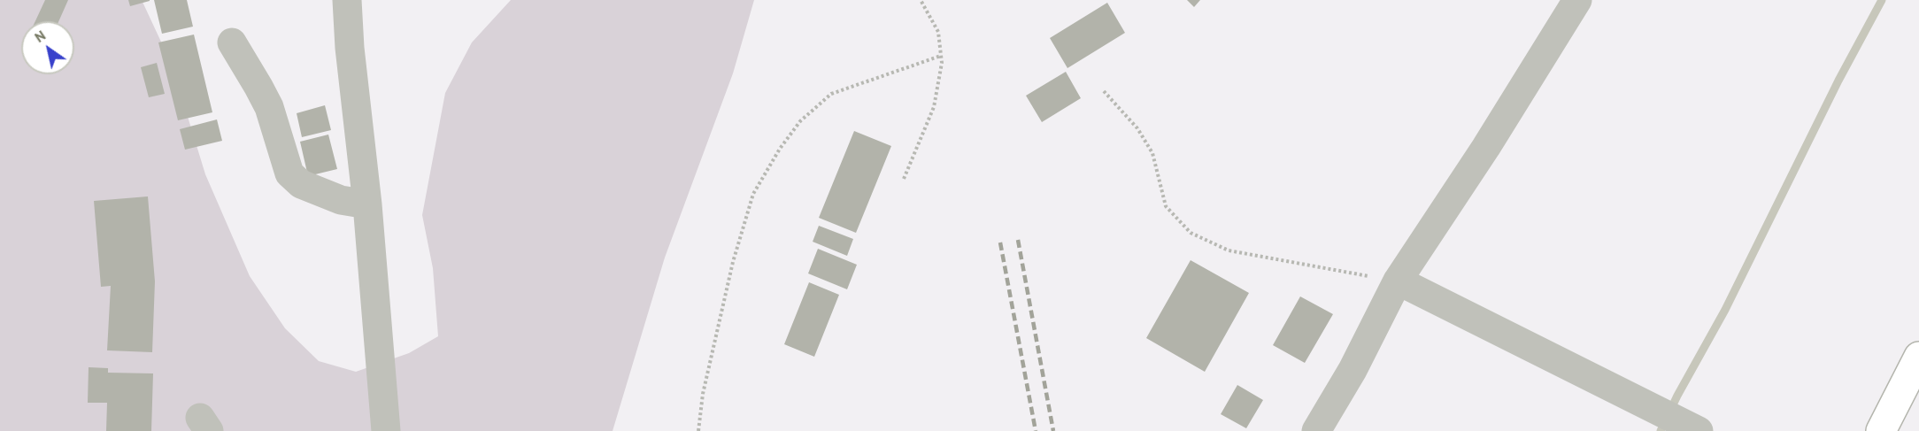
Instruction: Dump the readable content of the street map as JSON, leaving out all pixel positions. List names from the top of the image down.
{
  "north": "top left"
}
